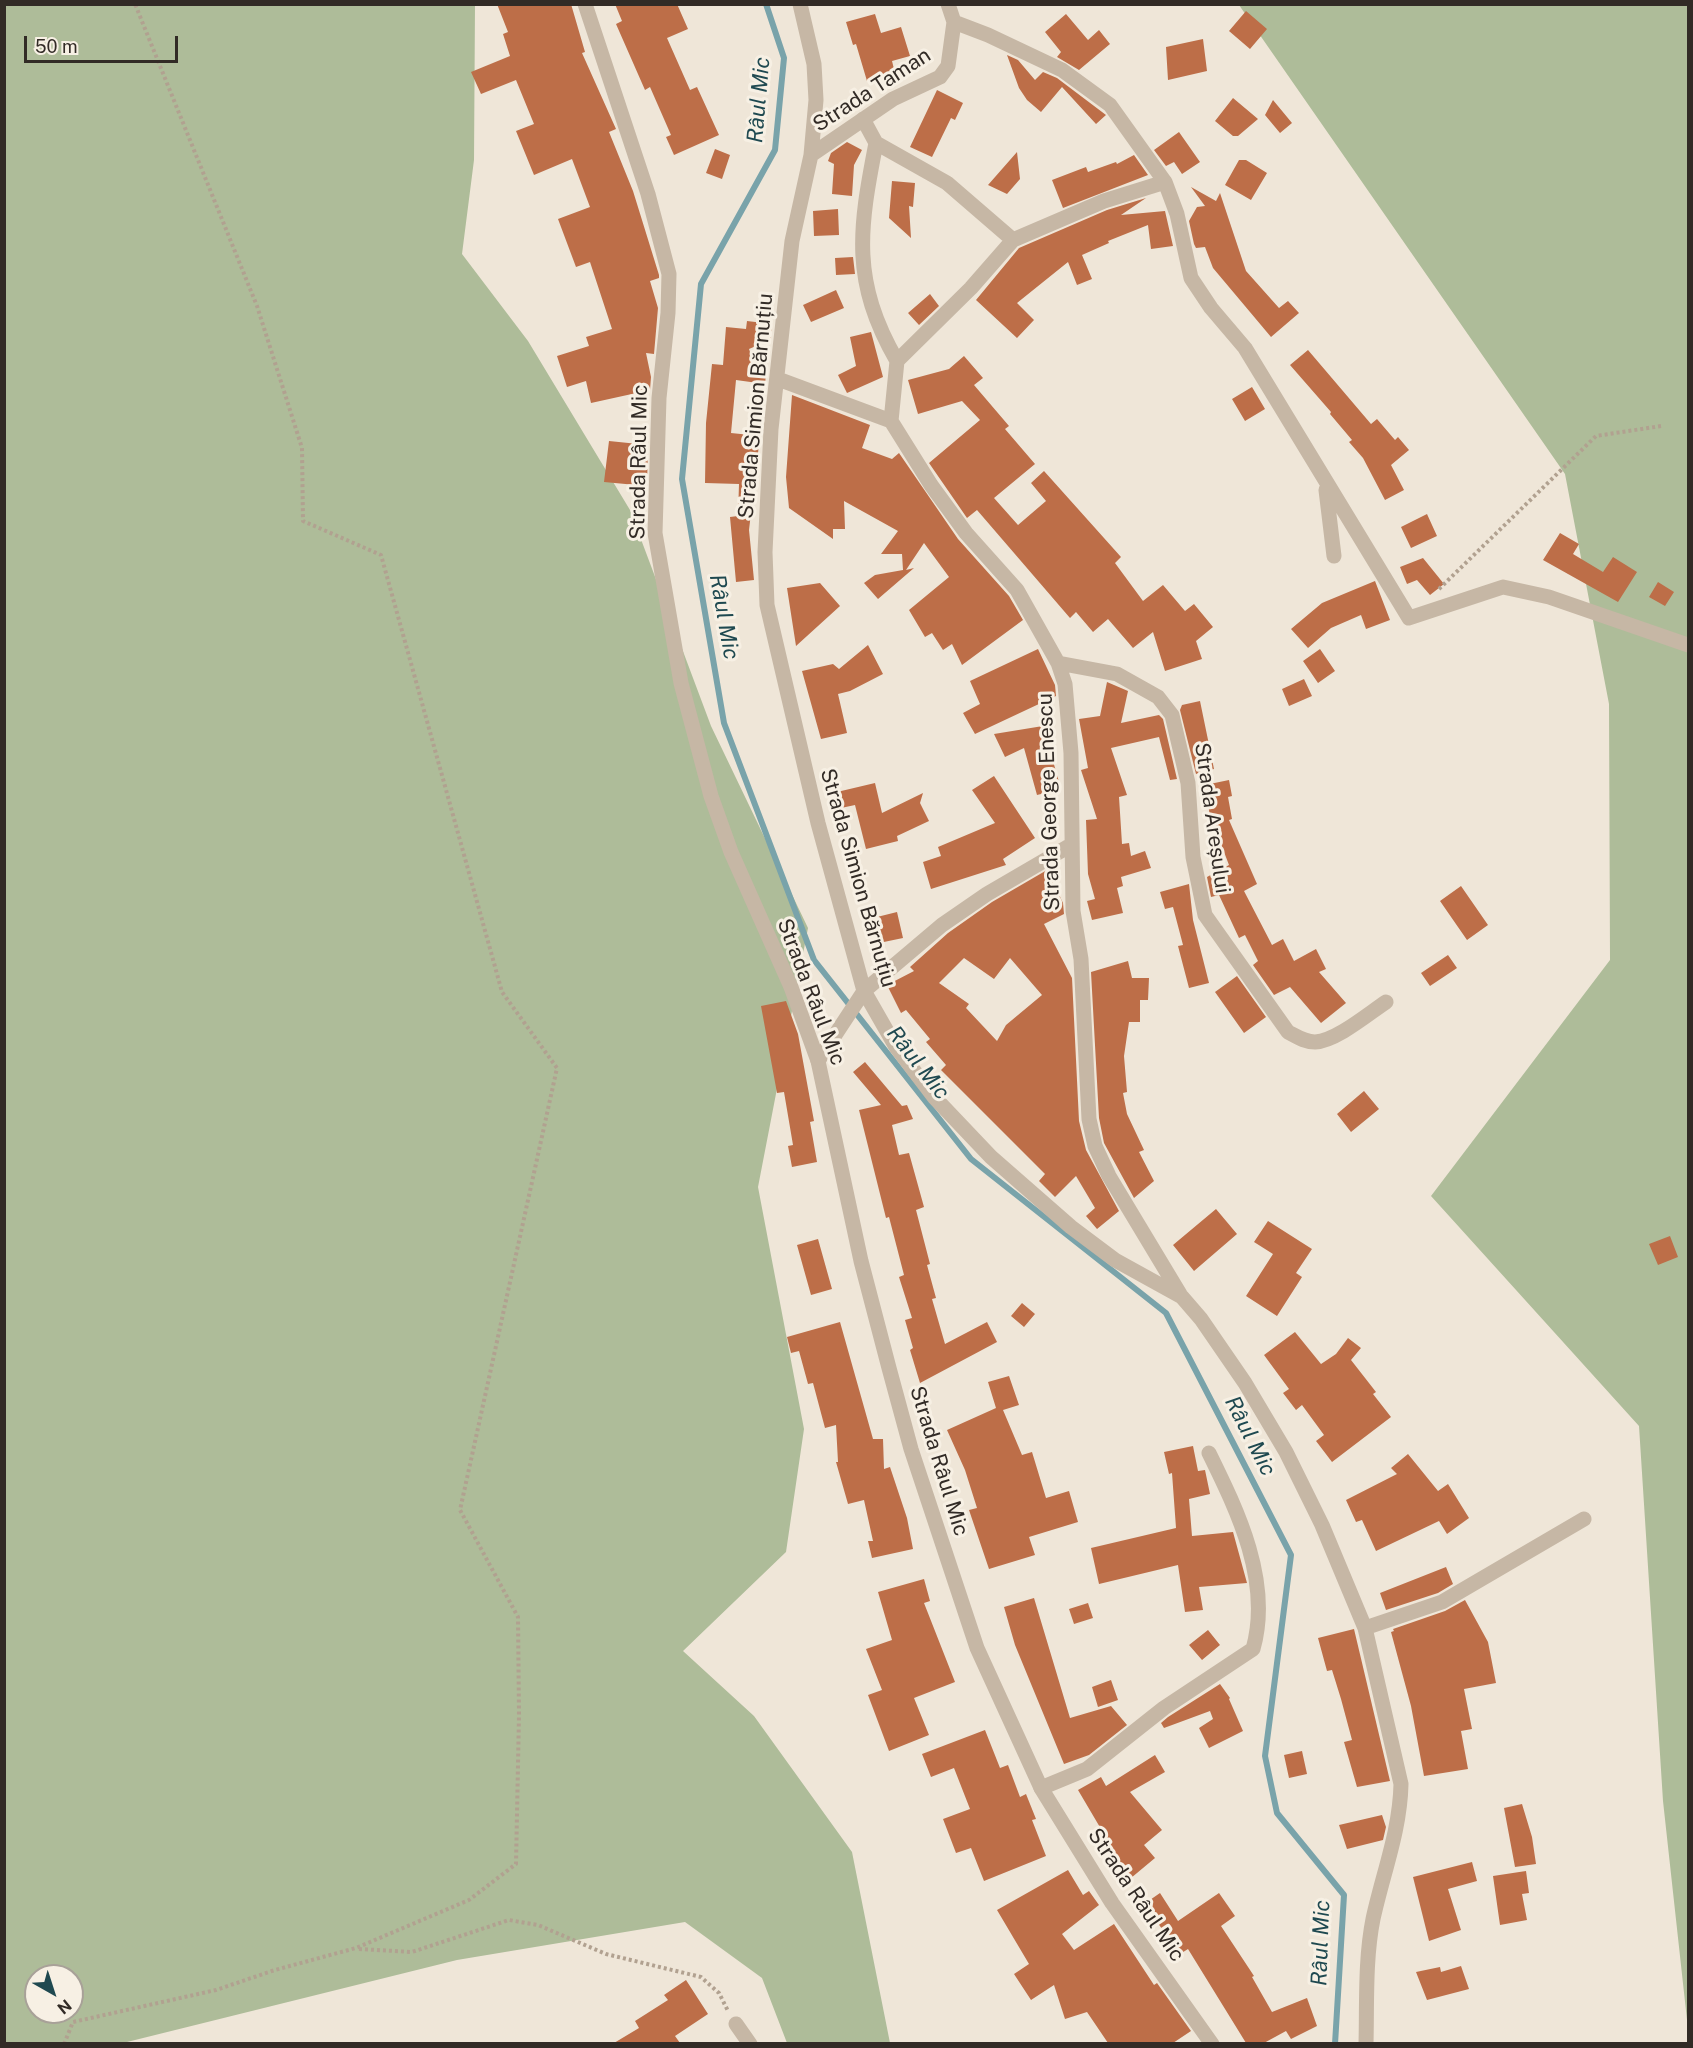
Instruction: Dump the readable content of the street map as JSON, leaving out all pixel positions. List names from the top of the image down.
{
  "streets": {
    "street": [
      "Strada Taman",
      "Strada Simion Bărnuțiu",
      "Strada Râul Mic",
      "Strada George Enescu",
      "Strada Areșului"
    ]
  },
  "crossings": [
    ["Strada Taman", "Strada Simion Bărnuțiu"],
    ["Strada Simion Bărnuțiu", "Strada George Enescu"],
    ["Strada George Enescu", "Strada Areșului"]
  ],
  "water": ["Râul Mic"],
  "scale_bar": "50 m",
  "north": "bottom right"
}
